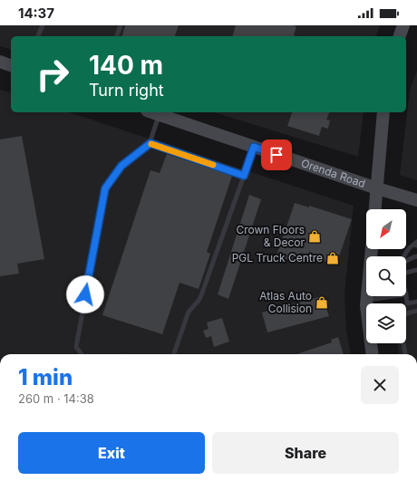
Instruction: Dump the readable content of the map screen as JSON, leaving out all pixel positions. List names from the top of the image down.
{
  "streets": {
    "street": ["Orenda Road"]
  },
  "places": {
    "shop": ["Crown Floors & Decor", "PGL Truck Centre", "Atlas Auto Collision"]
  },
  "north": "bottom left",
  "page": {
    "status": "14:37",
    "turn": ["140 m", "Turn right"],
    "heading": ["1 min", "260 m · 14:38"],
    "buttons": ["Exit", "Share"]
  }
}
